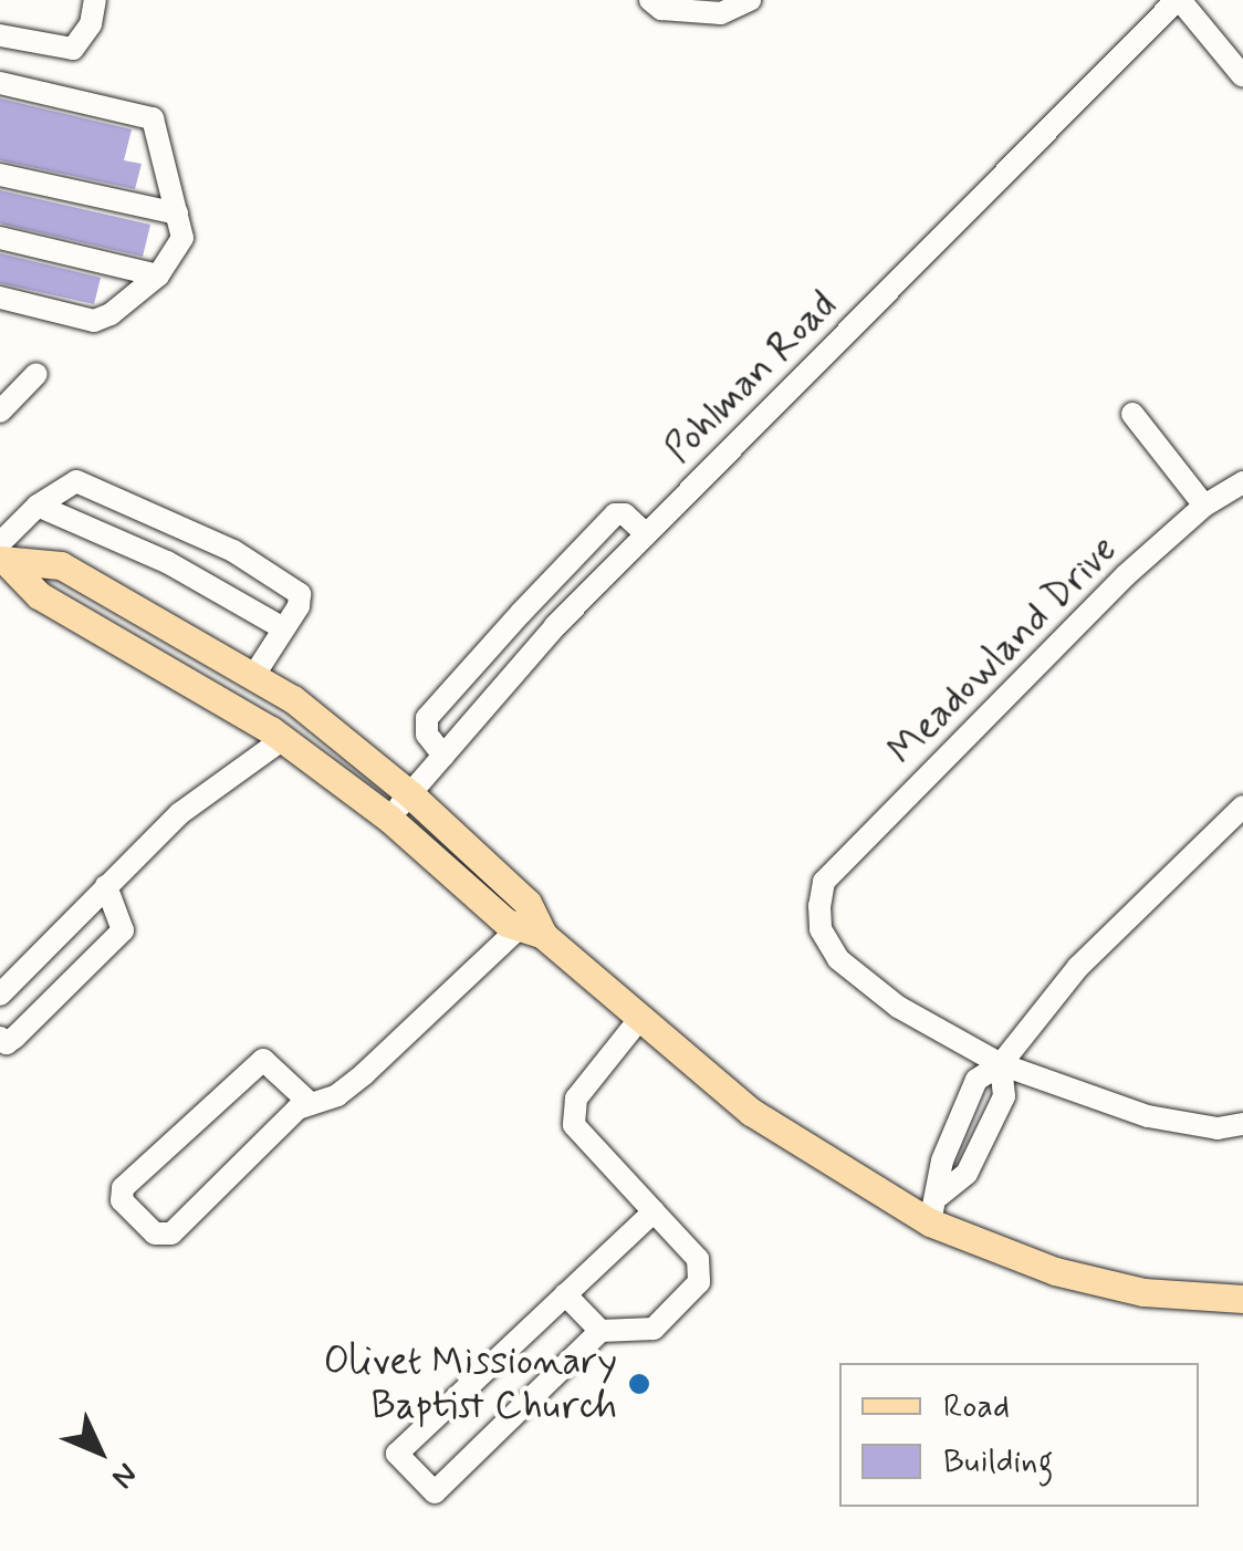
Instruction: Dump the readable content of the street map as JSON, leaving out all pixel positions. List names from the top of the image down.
{
  "streets": {
    "street": ["Pohlman Road", "Meadowland Drive"]
  },
  "places": ["Olivet Missionary Baptist Church"],
  "legend": ["Road", "Building"],
  "north": "bottom right"
}
